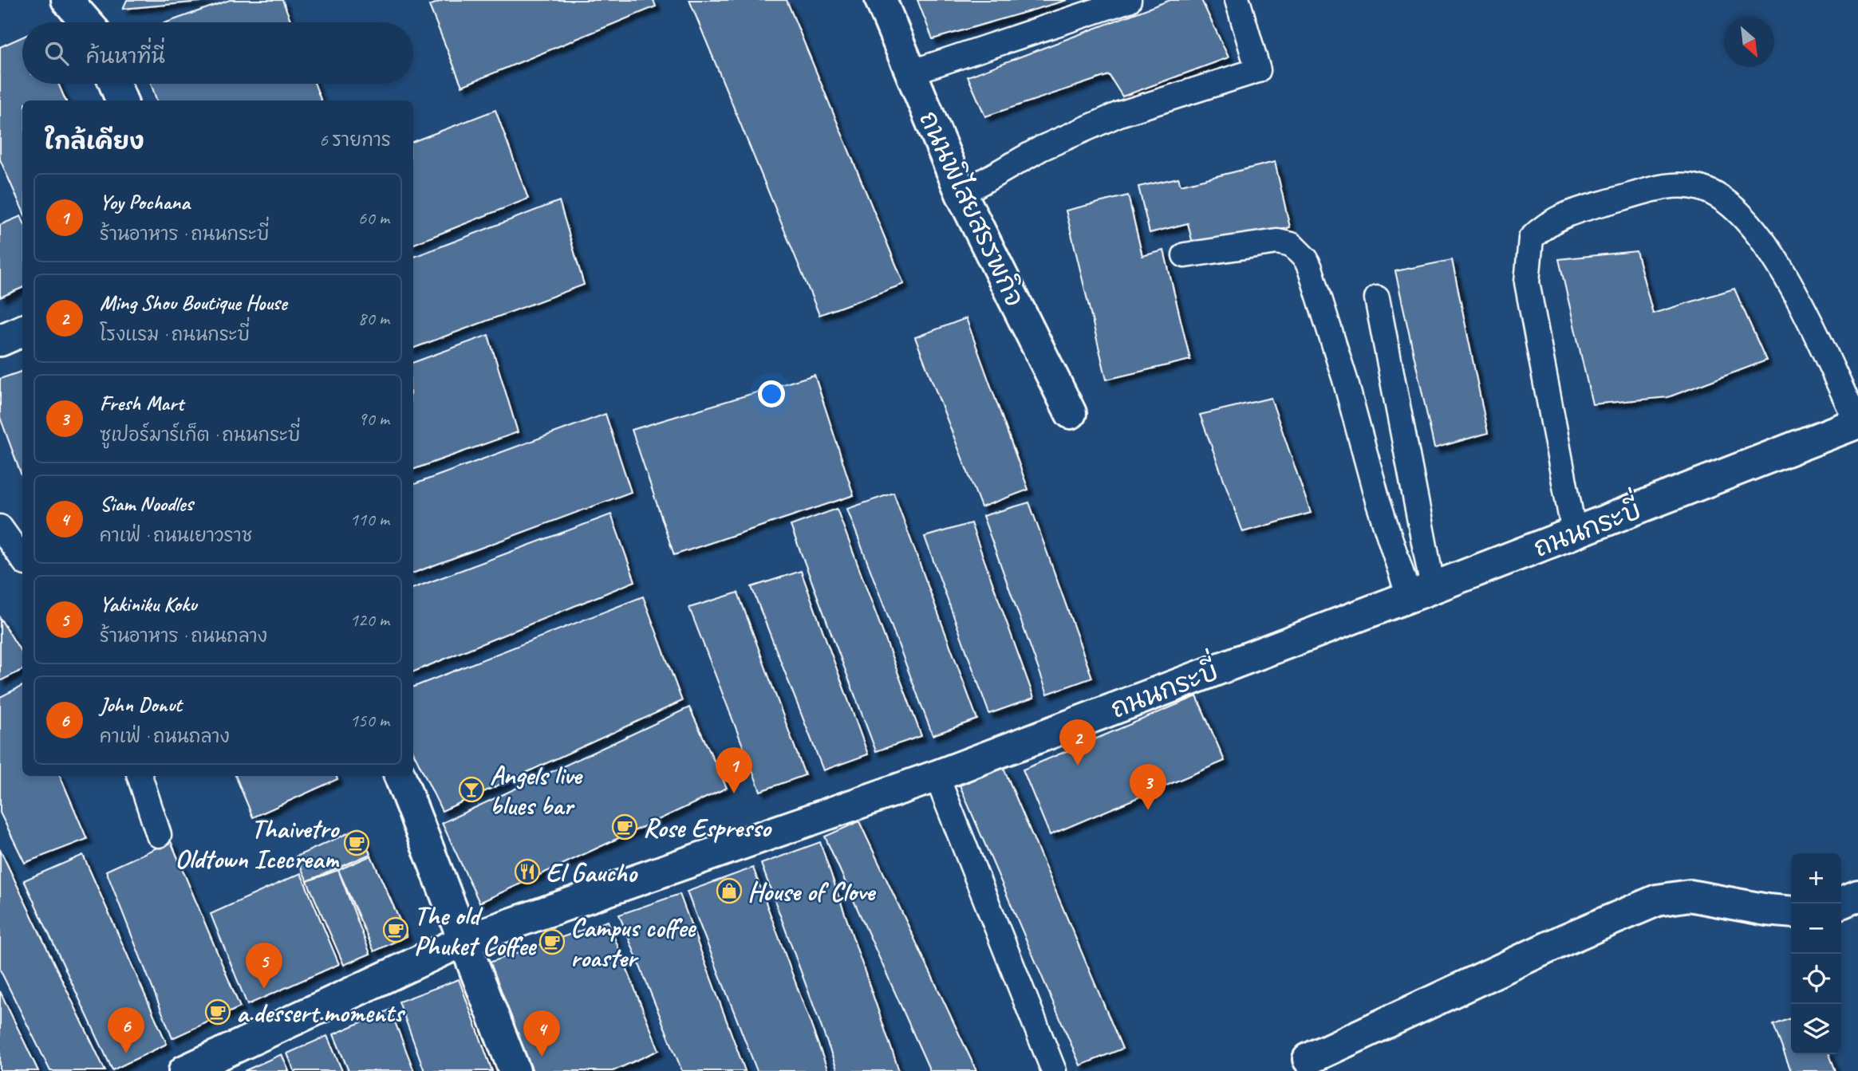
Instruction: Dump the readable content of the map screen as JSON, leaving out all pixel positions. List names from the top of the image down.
{
  "streets": {
    "street": ["ถนนพิไสยสรรพกิจ", "ถนนกระบี่"]
  },
  "places": {
    "bar": ["Angels live blues bar"],
    "cafe": [
      "Rose Espresso",
      "Thaivetro Oldtown Icecream",
      "The old Phuket Coffee",
      "Campus coffee roaster",
      "a.dessert.moments"
    ],
    "restaurant": ["El Gaucho"],
    "shop": ["House of Clove"]
  },
  "north": "bottom right",
  "page": {
    "search": "ค้นหาที่นี่",
    "heading": ["ใกล้เคียง", "6 รายการ"],
    "list": [
      {
        "mark": "1",
        "name": "Yoy Pochana",
        "note": "ร้านอาหาร · ถนนกระบี่",
        "value": "60 m"
      },
      {
        "mark": "2",
        "name": "Ming Shou Boutique House",
        "note": "โรงแรม · ถนนกระบี่",
        "value": "80 m"
      },
      {
        "mark": "3",
        "name": "Fresh Mart",
        "note": "ซูเปอร์มาร์เก็ต · ถนนกระบี่",
        "value": "90 m"
      },
      {
        "mark": "4",
        "name": "Siam Noodles",
        "note": "คาเฟ่ · ถนนเยาวราช",
        "value": "110 m"
      },
      {
        "mark": "5",
        "name": "Yakiniku Koku",
        "note": "ร้านอาหาร · ถนนถลาง",
        "value": "120 m"
      },
      {
        "mark": "6",
        "name": "John Donut",
        "note": "คาเฟ่ · ถนนถลาง",
        "value": "150 m"
      }
    ],
    "pins": [
      "2",
      "1",
      "3",
      "5",
      "6",
      "4"
    ],
    "map_buttons": ["+", "−"]
  }
}
